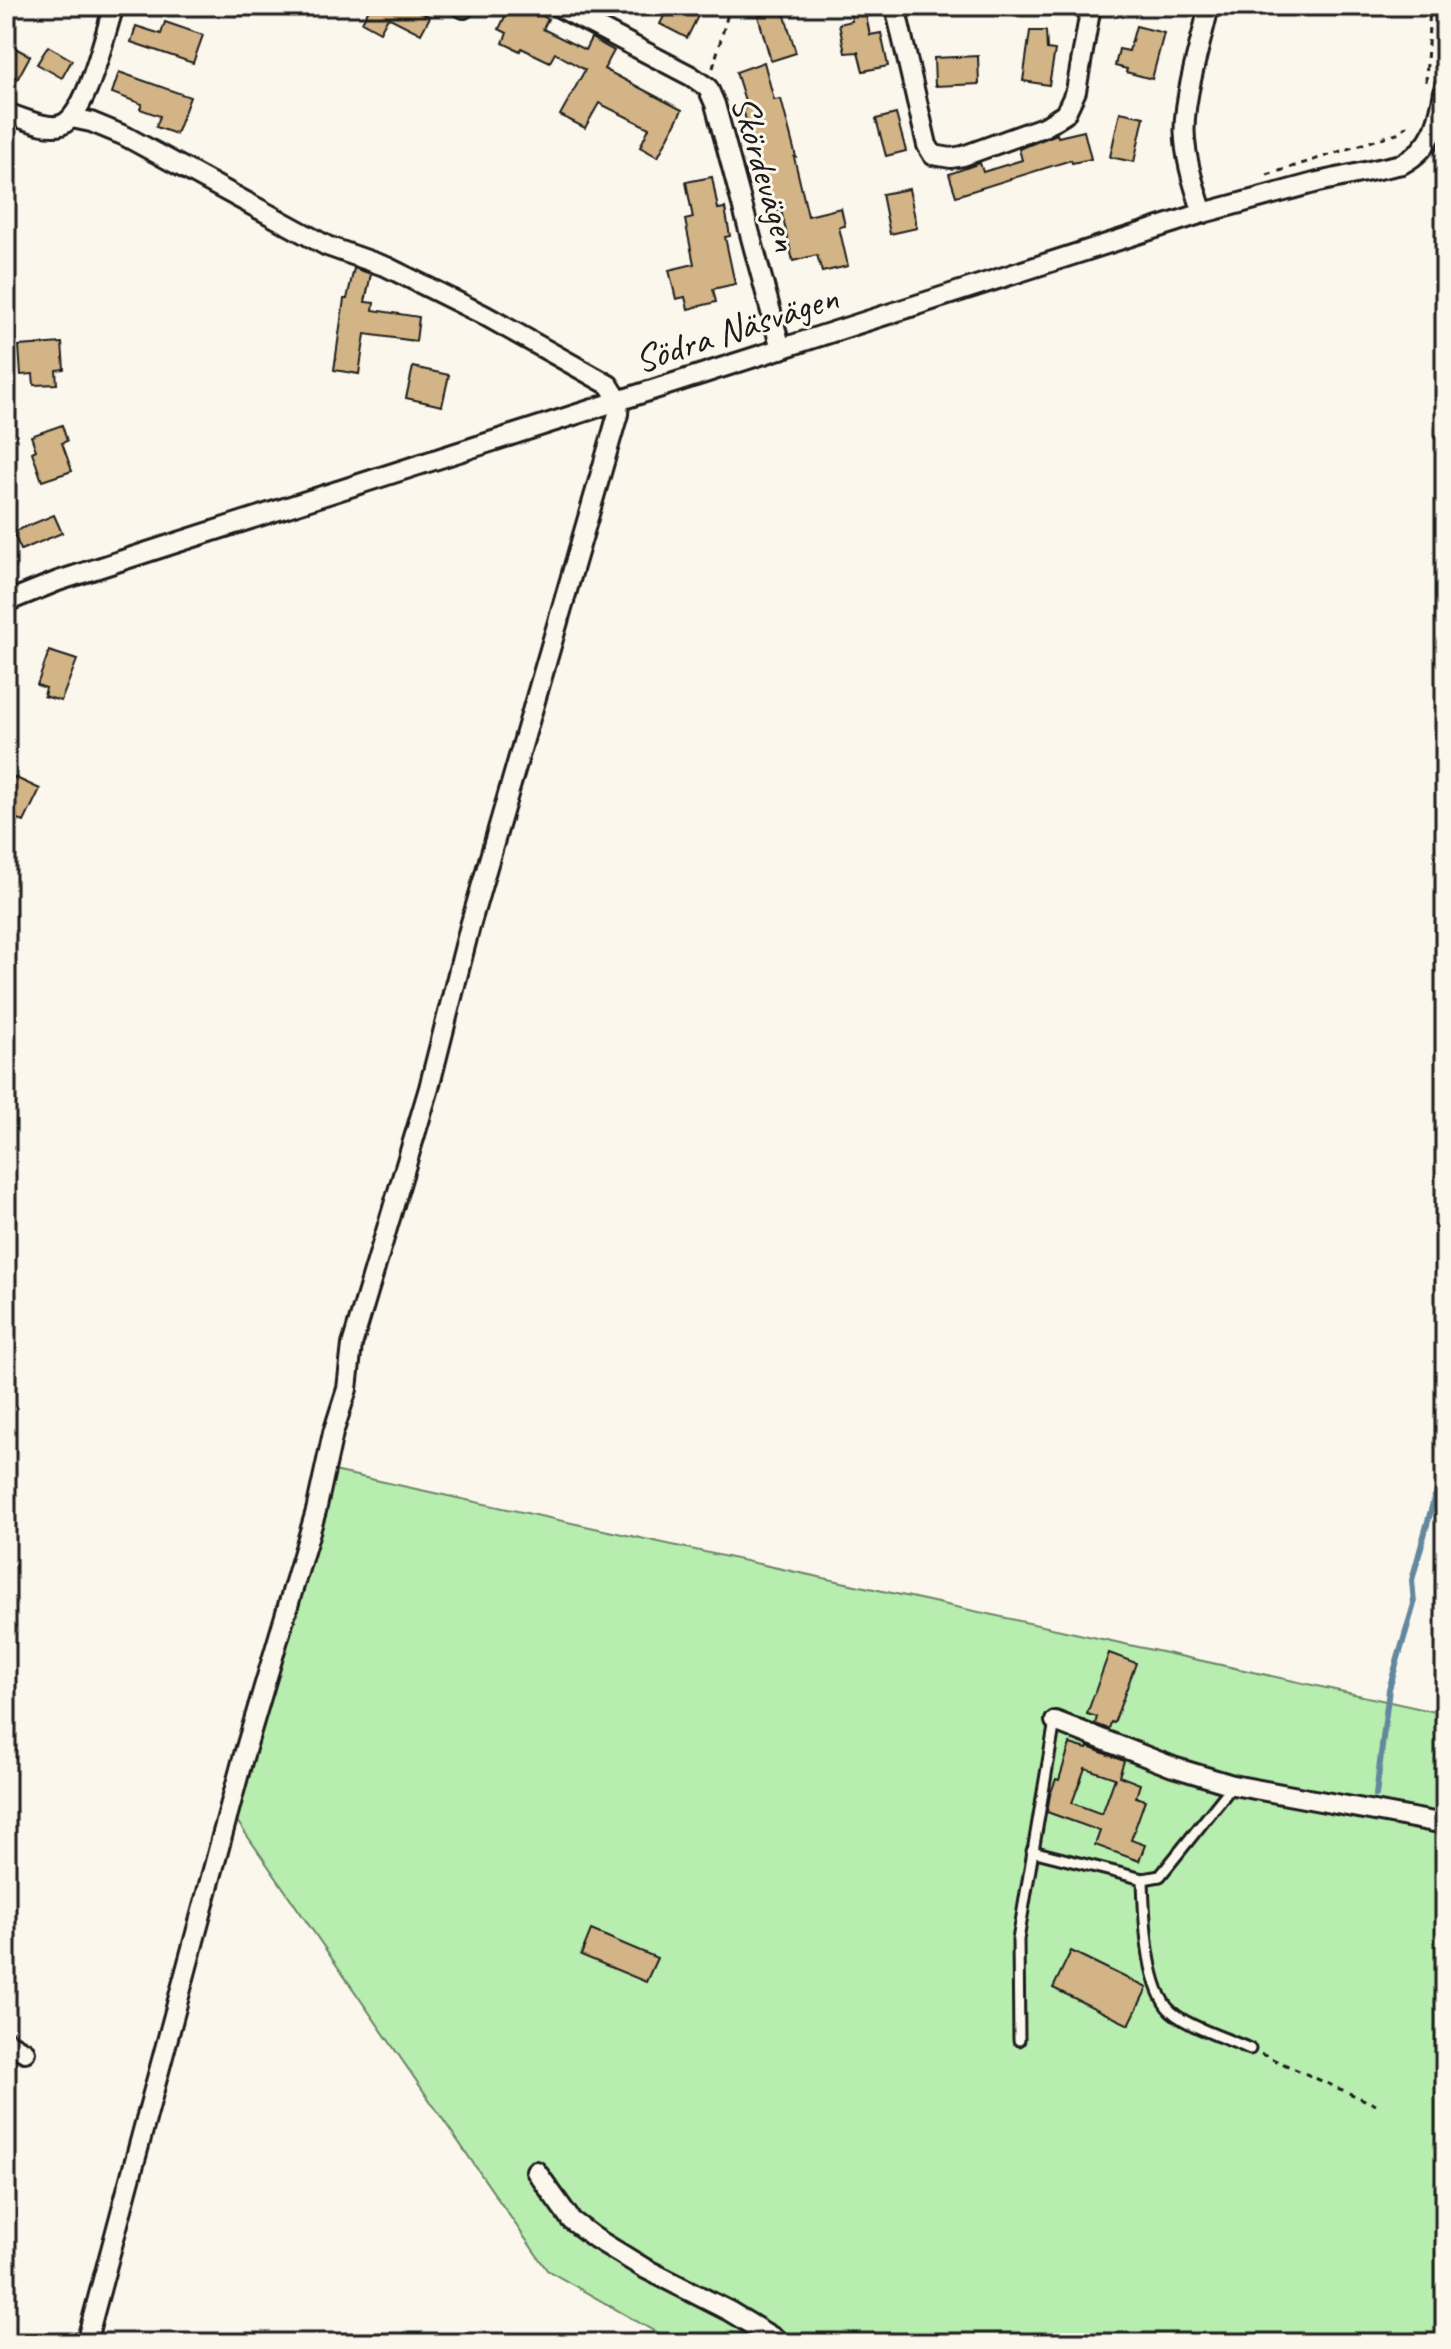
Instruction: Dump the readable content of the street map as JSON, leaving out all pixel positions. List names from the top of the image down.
{
  "streets": {
    "street": ["Skördevägen", "Södra Näsvägen"]
  },
  "crossings": [
    ["Skördevägen", "Södra Näsvägen"]
  ]
}
